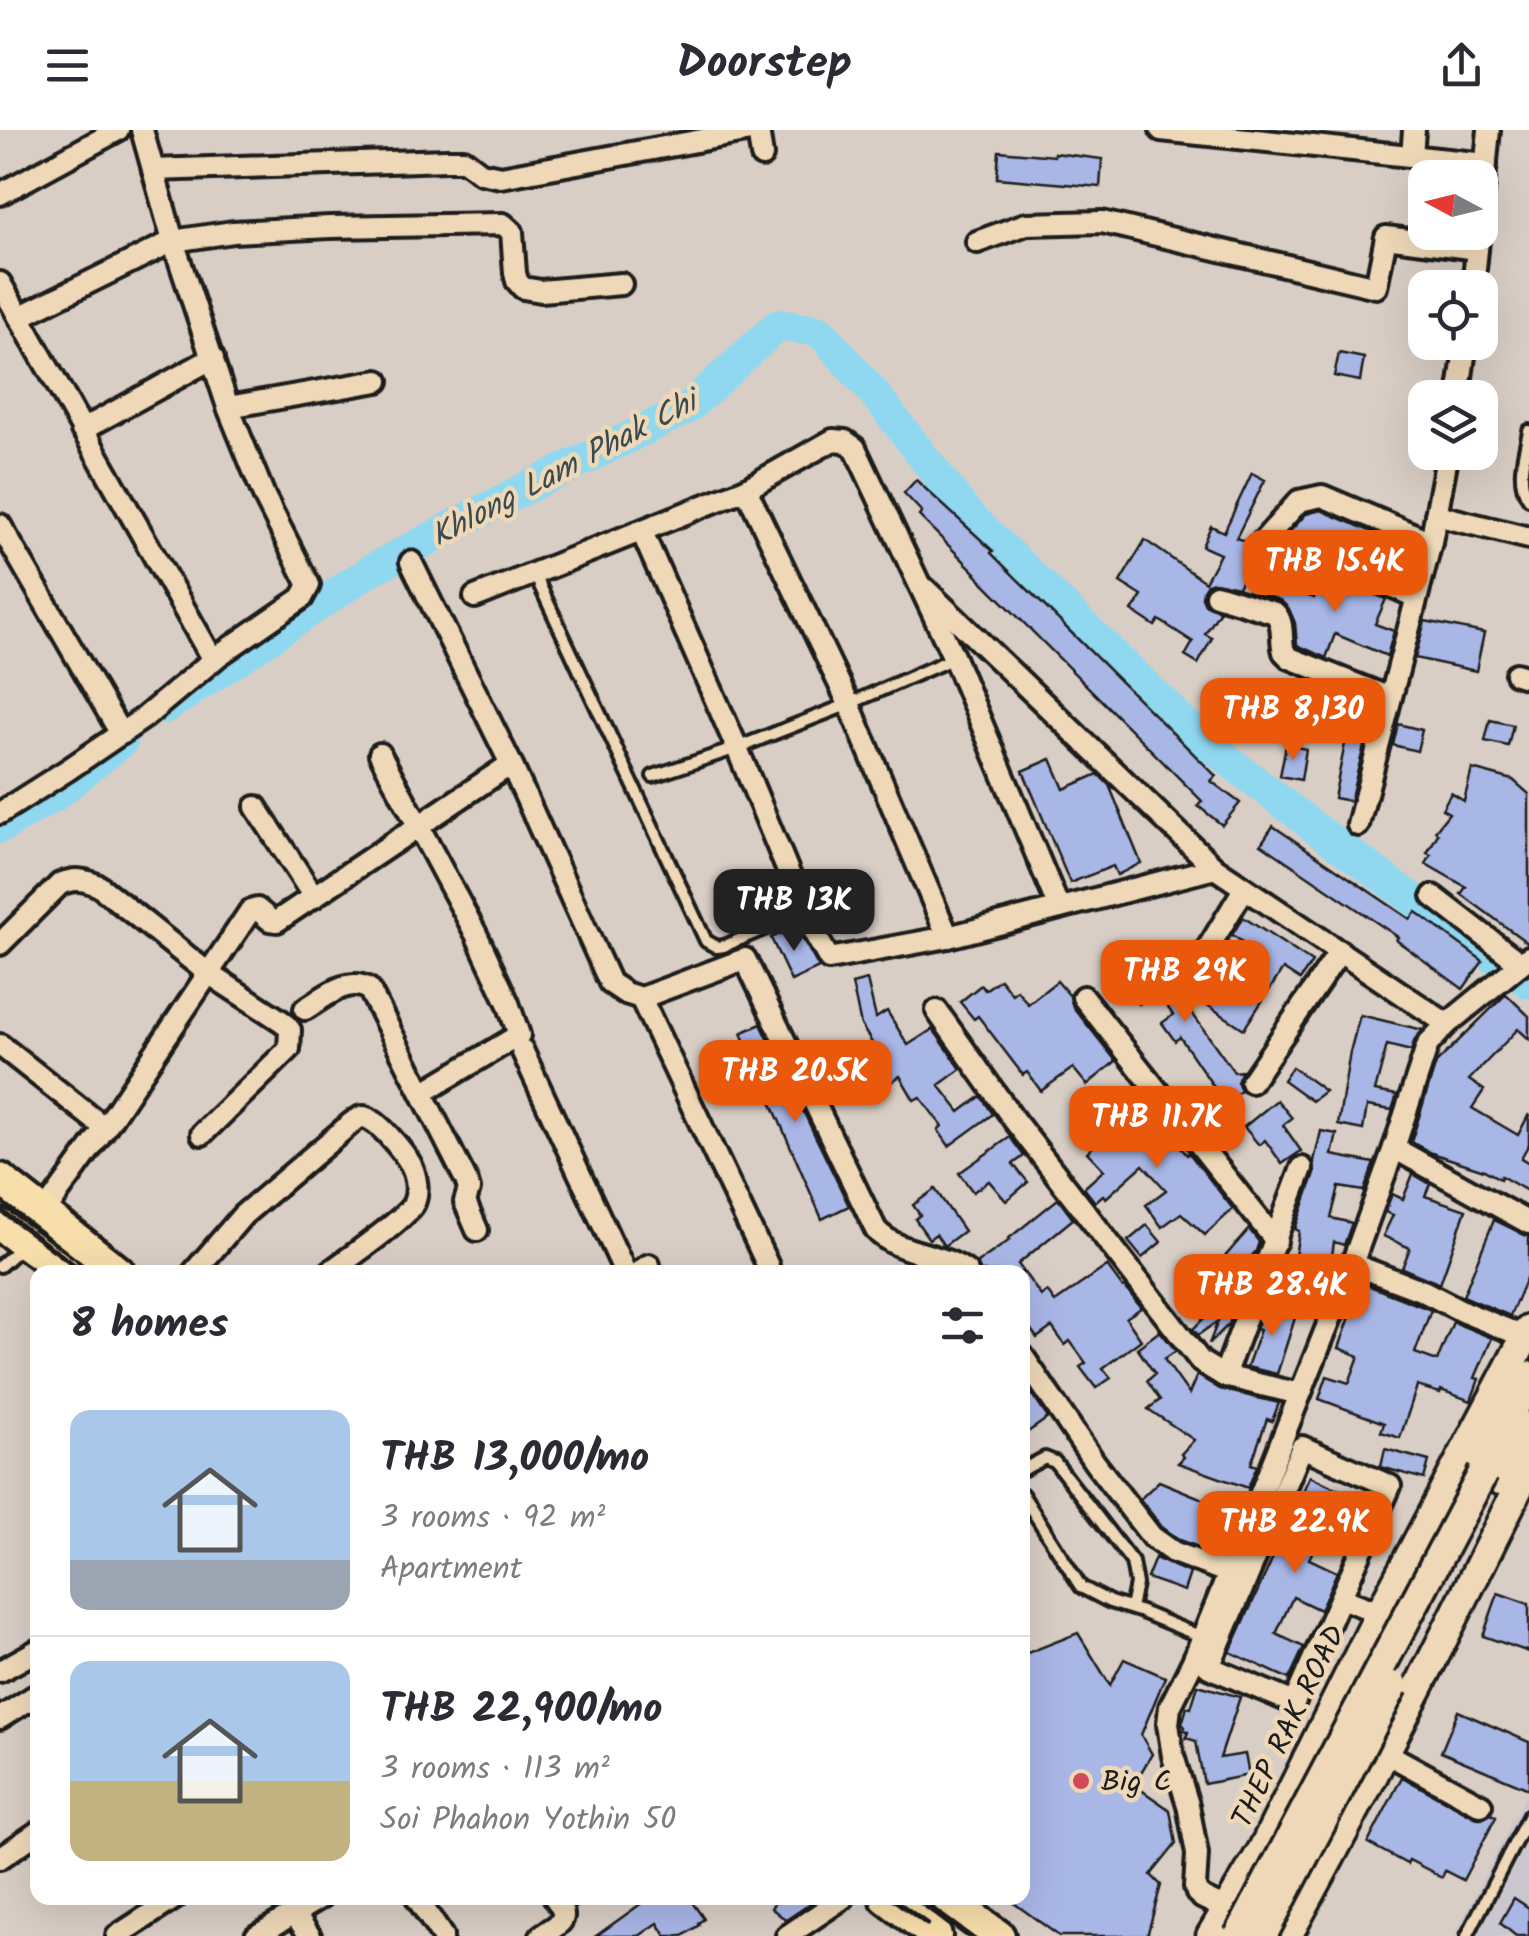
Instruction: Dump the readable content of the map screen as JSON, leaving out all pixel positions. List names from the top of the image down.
{
  "streets": {
    "main road": ["THEP RAK ROAD"]
  },
  "water": ["Khlong Lam Phak Chi"],
  "places": ["Big C"],
  "north": "left",
  "page": {
    "header": "Doorstep",
    "price": [
      "THB 15.4K",
      "THB 8,130",
      "THB 13K",
      "THB 29K",
      "THB 20.5K",
      "THB 11.7K",
      "THB 28.4K",
      "THB 22.9K"
    ],
    "heading": "8 homes",
    "list": [
      {
        "name": "THB 13,000/mo",
        "note": "3 rooms · 92 m² · Apartment"
      },
      {
        "name": "THB 22,900/mo",
        "note": "3 rooms · 113 m² · Soi Phahon Yothin 50"
      }
    ]
  }
}
